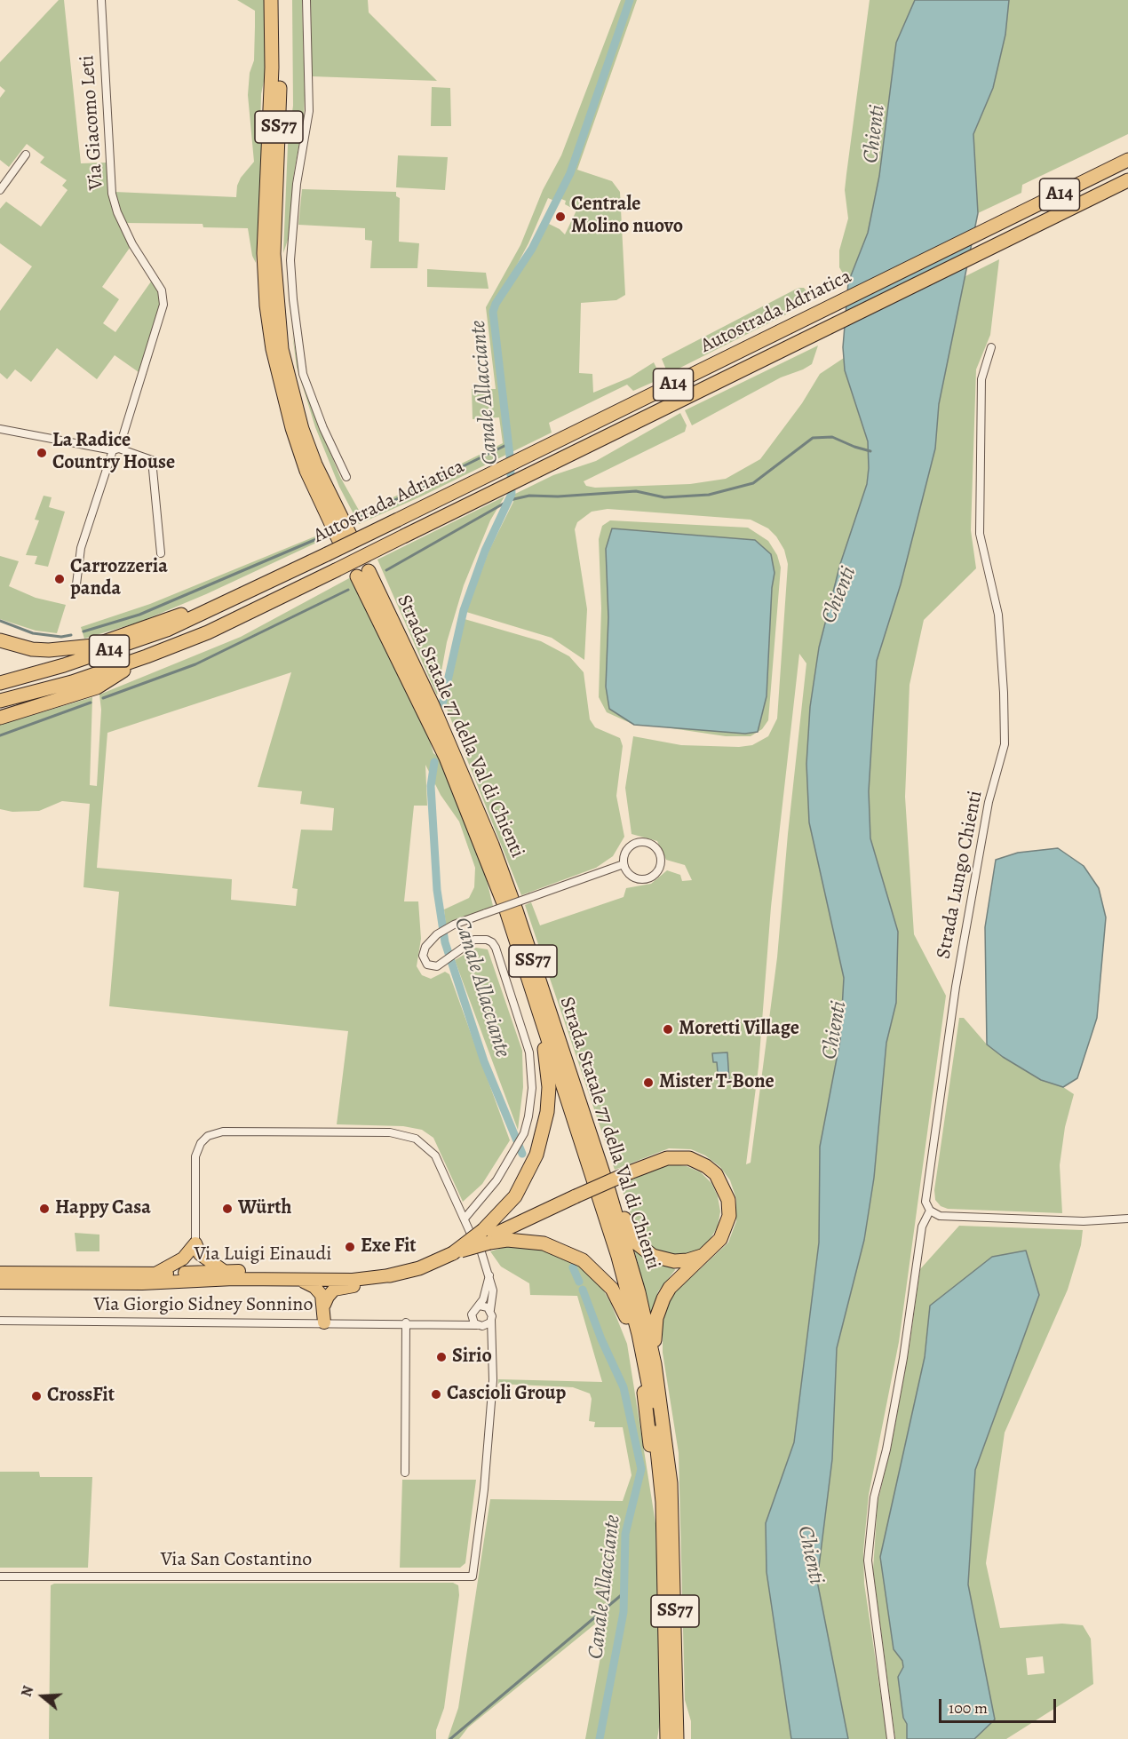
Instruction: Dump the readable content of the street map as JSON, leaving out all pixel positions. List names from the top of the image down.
{
  "streets": {
    "highway": [
      "SS77",
      "A14",
      "Autostrada Adriatica",
      "Strada Statale 77 della Val di Chienti"
    ],
    "main road": ["Via Luigi Einaudi"],
    "street": [
      "Via Giacomo Leti",
      "Strada Lungo Chienti",
      "Via Giorgio Sidney Sonnino",
      "Via San Costantino"
    ]
  },
  "water": ["Chienti", "Canale Allacciante"],
  "places": [
    "Centrale Molino nuovo",
    "La Radice Country House",
    "Carrozzeria panda",
    "Moretti Village",
    "Mister T-Bone",
    "Happy Casa",
    "Würth",
    "Exe Fit",
    "Sirio",
    "Cascioli Group",
    "CrossFit"
  ],
  "scale_bar": "100 m",
  "north": "left"
}
